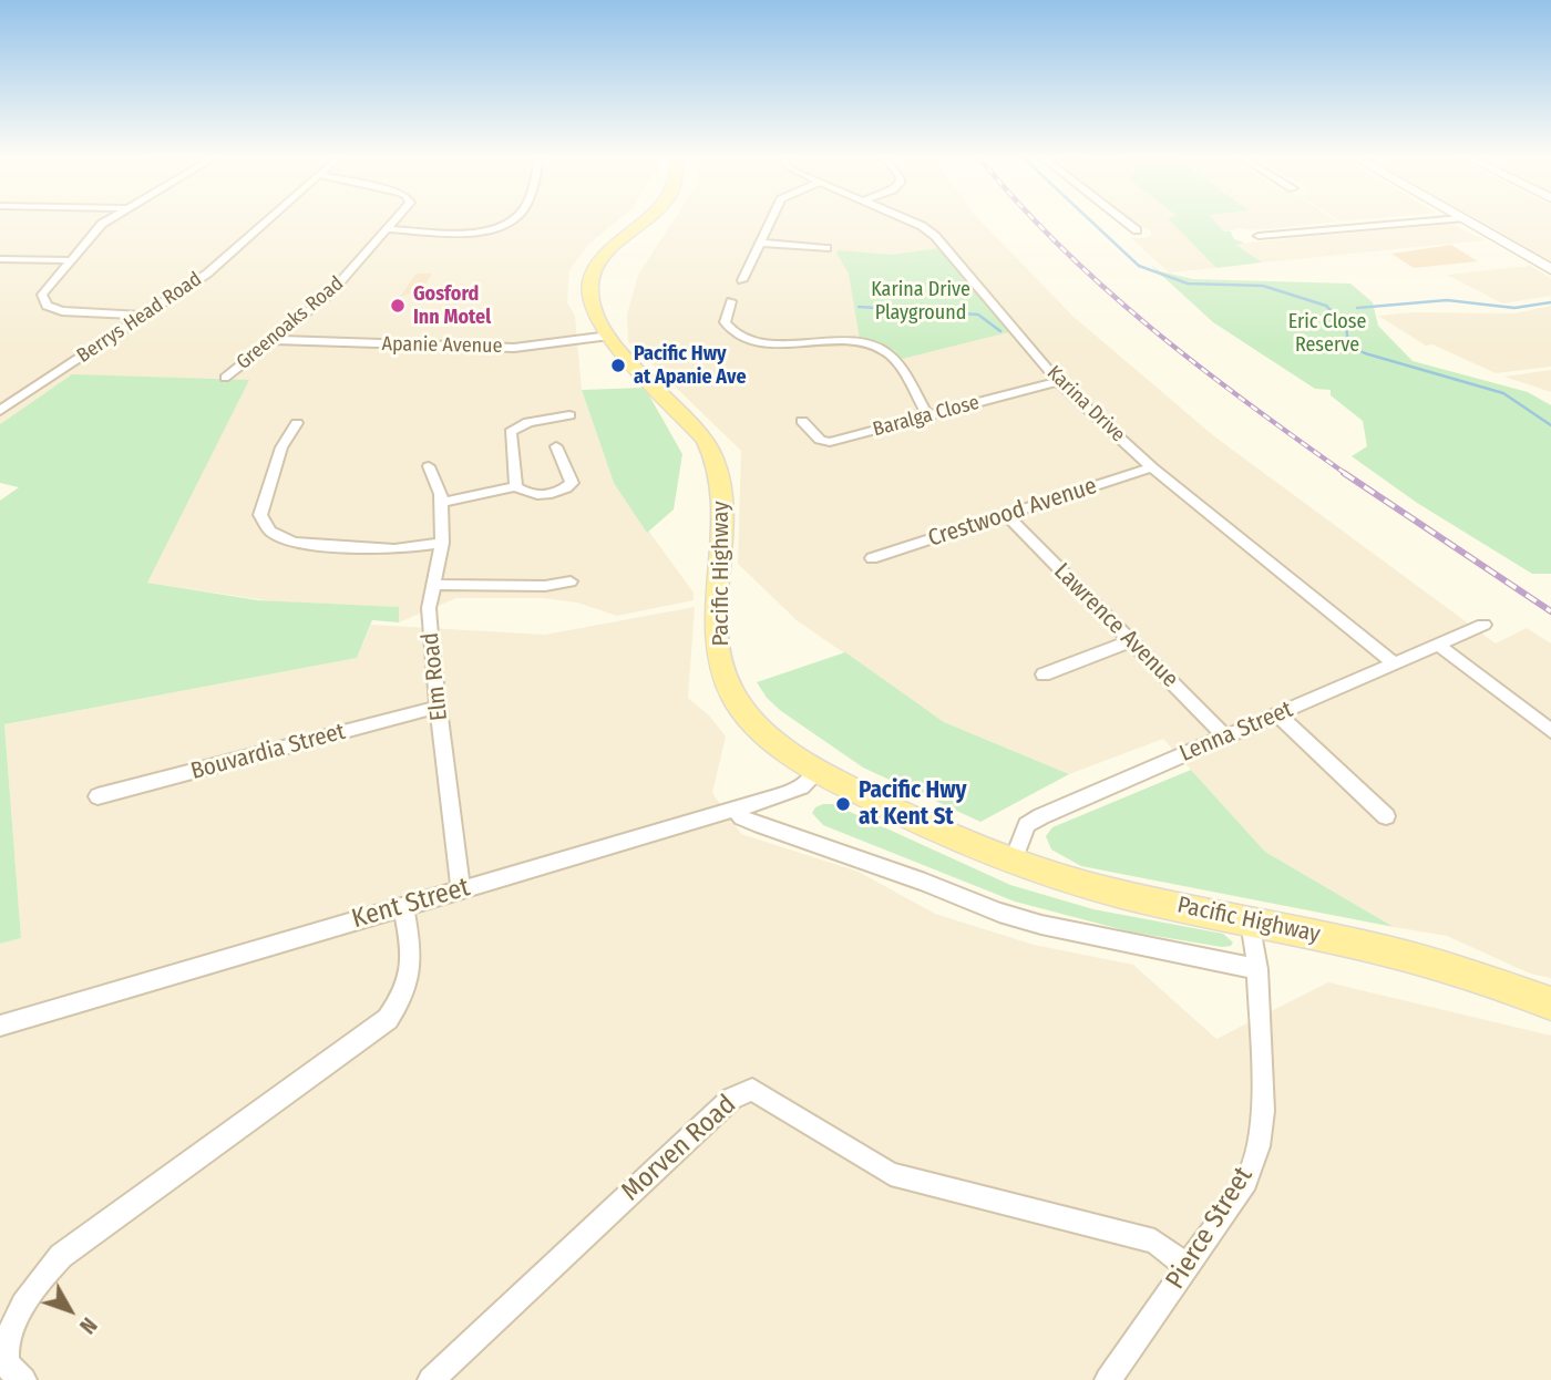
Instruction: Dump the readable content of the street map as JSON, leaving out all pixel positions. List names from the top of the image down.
{
  "streets": {
    "main road": ["Pacific Highway"],
    "street": [
      "Berrys Head Road",
      "Greenoaks Road",
      "Apanie Avenue",
      "Karina Drive",
      "Baralga Close",
      "Crestwood Avenue",
      "Lawrence Avenue",
      "Elm Road",
      "Lenna Street",
      "Bouvardia Street",
      "Kent Street",
      "Morven Road",
      "Pierce Street"
    ]
  },
  "crossings": [
    ["Greenoaks Road", "Apanie Avenue"],
    ["Apanie Avenue", "Pacific Highway"],
    ["Karina Drive", "Baralga Close"],
    ["Karina Drive", "Crestwood Avenue"],
    ["Karina Drive", "Lenna Street"],
    ["Crestwood Avenue", "Lawrence Avenue"],
    ["Pacific Highway", "Lenna Street"],
    ["Pacific Highway", "Kent Street"],
    ["Pacific Highway", "Pierce Street"],
    ["Lawrence Avenue", "Lenna Street"],
    ["Elm Road", "Bouvardia Street"],
    ["Elm Road", "Kent Street"],
    ["Morven Road", "Pierce Street"]
  ],
  "parks": ["Karina Drive Playground", "Eric Close Reserve"],
  "places": ["Gosford Inn Motel", "Pacific Hwy at Apanie Ave", "Pacific Hwy at Kent St"],
  "north": "bottom right"
}
